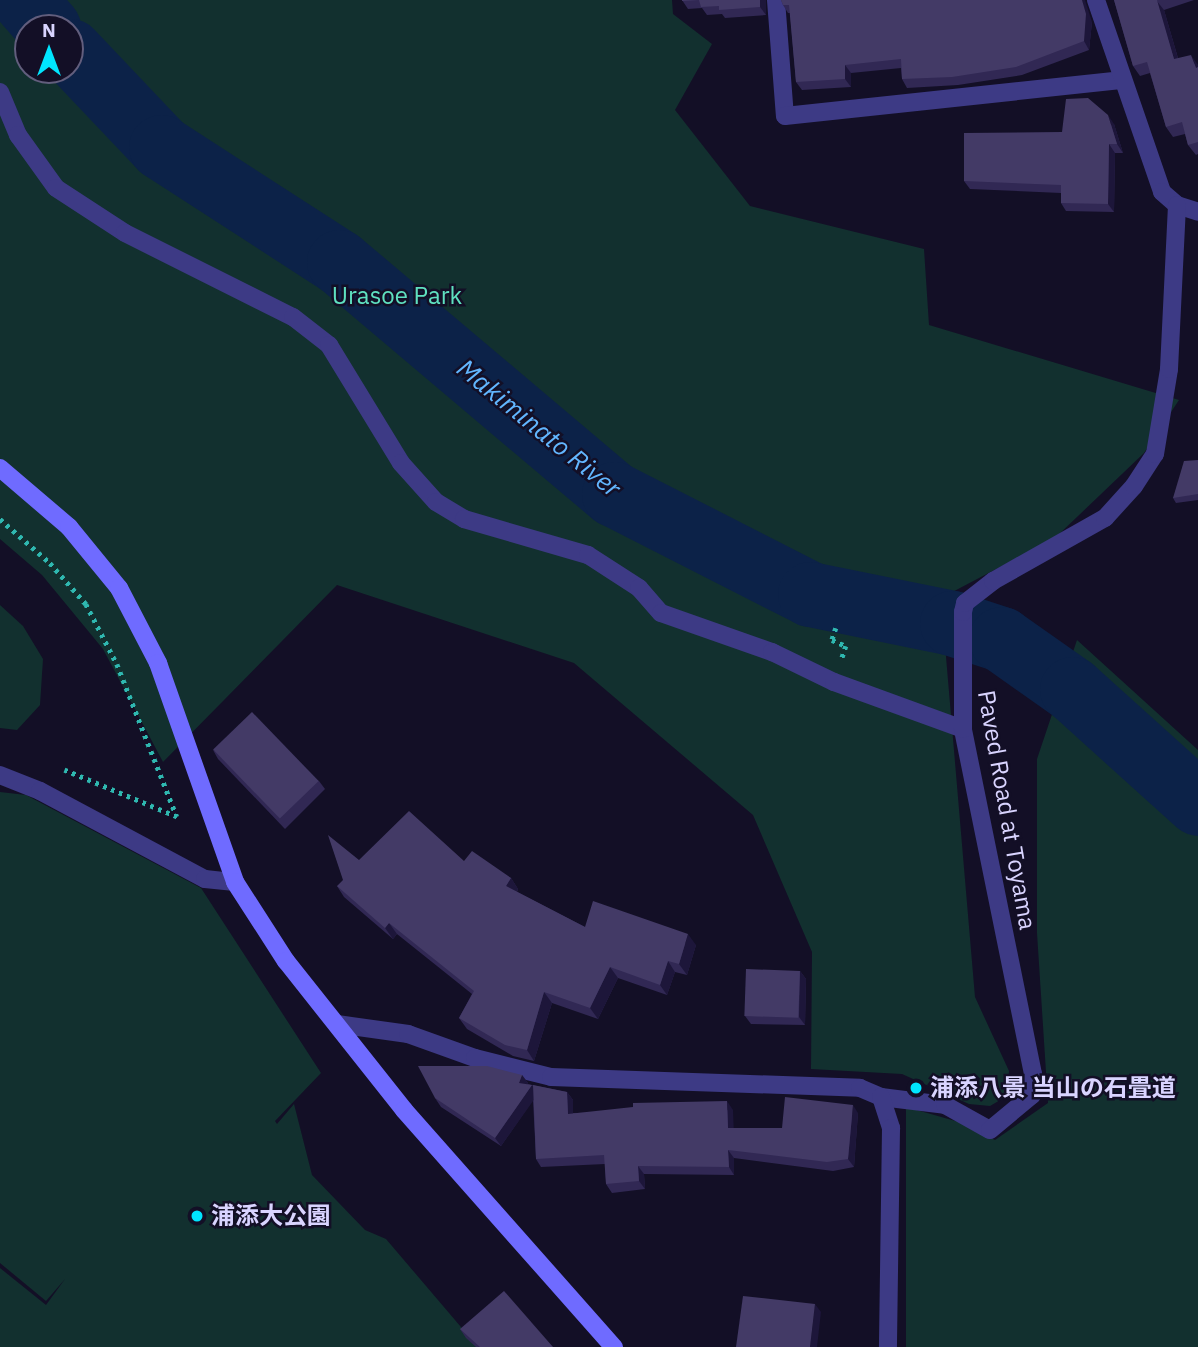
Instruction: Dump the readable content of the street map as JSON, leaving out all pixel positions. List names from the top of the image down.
{
  "streets": {
    "street": ["Paved Road at Toyama"]
  },
  "water": ["Makiminato River"],
  "parks": ["Urasoe Park"],
  "places": ["浦添八景 当山の石畳道", "浦添大公園"],
  "north": "top"
}
